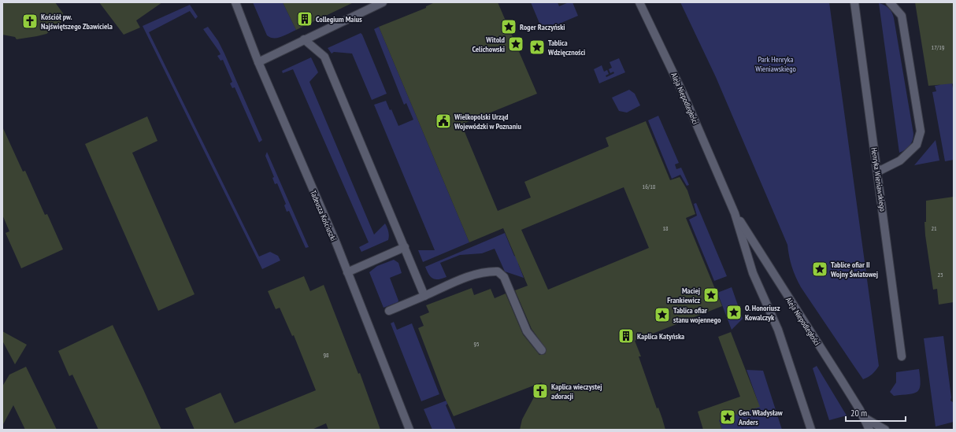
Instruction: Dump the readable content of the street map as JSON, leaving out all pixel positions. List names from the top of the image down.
{
  "streets": {
    "street": ["Aleja Niepodległości", "Henryka Wieniawskiego", "Tadeusza Kościuszki"]
  },
  "parks": ["Park Henryka Wieniawskiego"],
  "places": {
    "building": ["Collegium Maius", "Kaplica Katyńska"],
    "church": ["Kościół pw. Najświętszego Zbawiciela", "Kaplica wieczystej adoracji"],
    "place": [
      "Roger Raczyński",
      "Witold Celichowski",
      "Tablica Wdzięczności",
      "Tablice ofiar II Wojny Światowej",
      "Maciej Frankiewicz",
      "O. Honoriusz Kowalczyk",
      "Tablica ofiar stanu wojennego",
      "Gen. Władysław Anders"
    ],
    "public building": ["Wielkopolski Urząd Wojewódzki w Poznaniu"]
  },
  "house_numbers": [
    "17/19",
    "16/18",
    "18",
    "21",
    "23",
    "95",
    "98"
  ],
  "scale_bar": "20 m"
}
